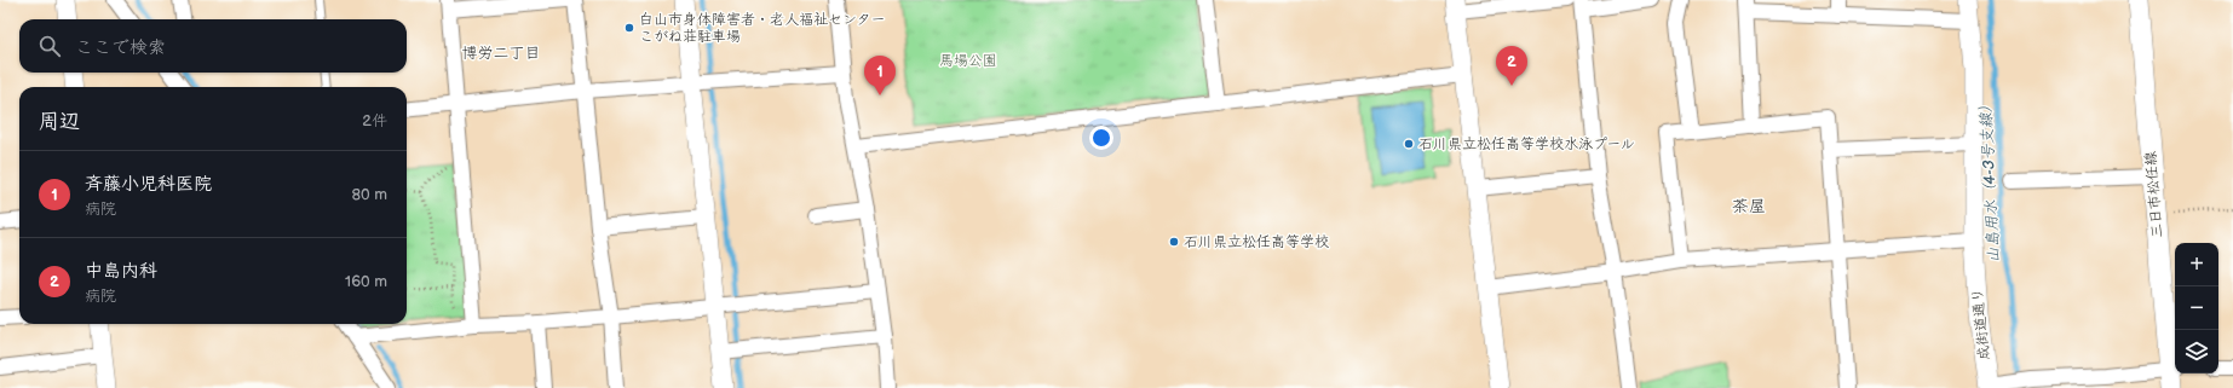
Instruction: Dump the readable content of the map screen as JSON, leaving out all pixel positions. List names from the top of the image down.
{
  "streets": {
    "main road": ["三日市松任線"],
    "street": ["成街道通り"]
  },
  "districts": ["博労二丁目", "茶屋"],
  "water": ["山島用水（4-3号支線）"],
  "parks": ["馬場公園"],
  "places": ["白山市身体障害者・老人福祉センター こがね荘駐車場", "石川県立松任高等学校水泳プール", "石川県立松任高等学校"],
  "page": {
    "search": "ここで検索",
    "pins": ["2", "1"],
    "heading": ["周辺", "2件"],
    "list": [
      {
        "mark": "1",
        "name": "斉藤小児科医院",
        "note": "病院",
        "value": "80 m"
      },
      {
        "mark": "2",
        "name": "中島内科",
        "note": "病院",
        "value": "160 m"
      }
    ],
    "map_buttons": ["+", "−"]
  }
}
